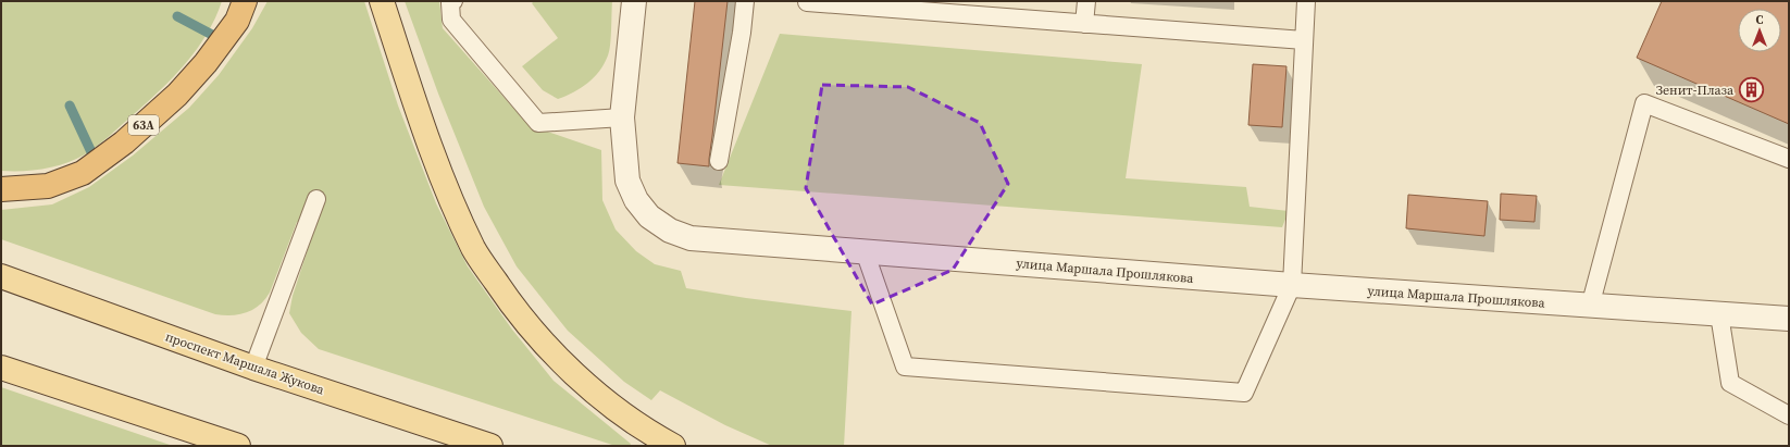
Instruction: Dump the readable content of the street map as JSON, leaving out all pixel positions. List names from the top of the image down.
{
  "streets": {
    "highway": ["63A"],
    "main road": ["проспект Маршала Жукова"],
    "street": ["улица Маршала Прошлякова"]
  },
  "places": {
    "building": ["Зенит-Плаза"]
  },
  "north": "top"
}
